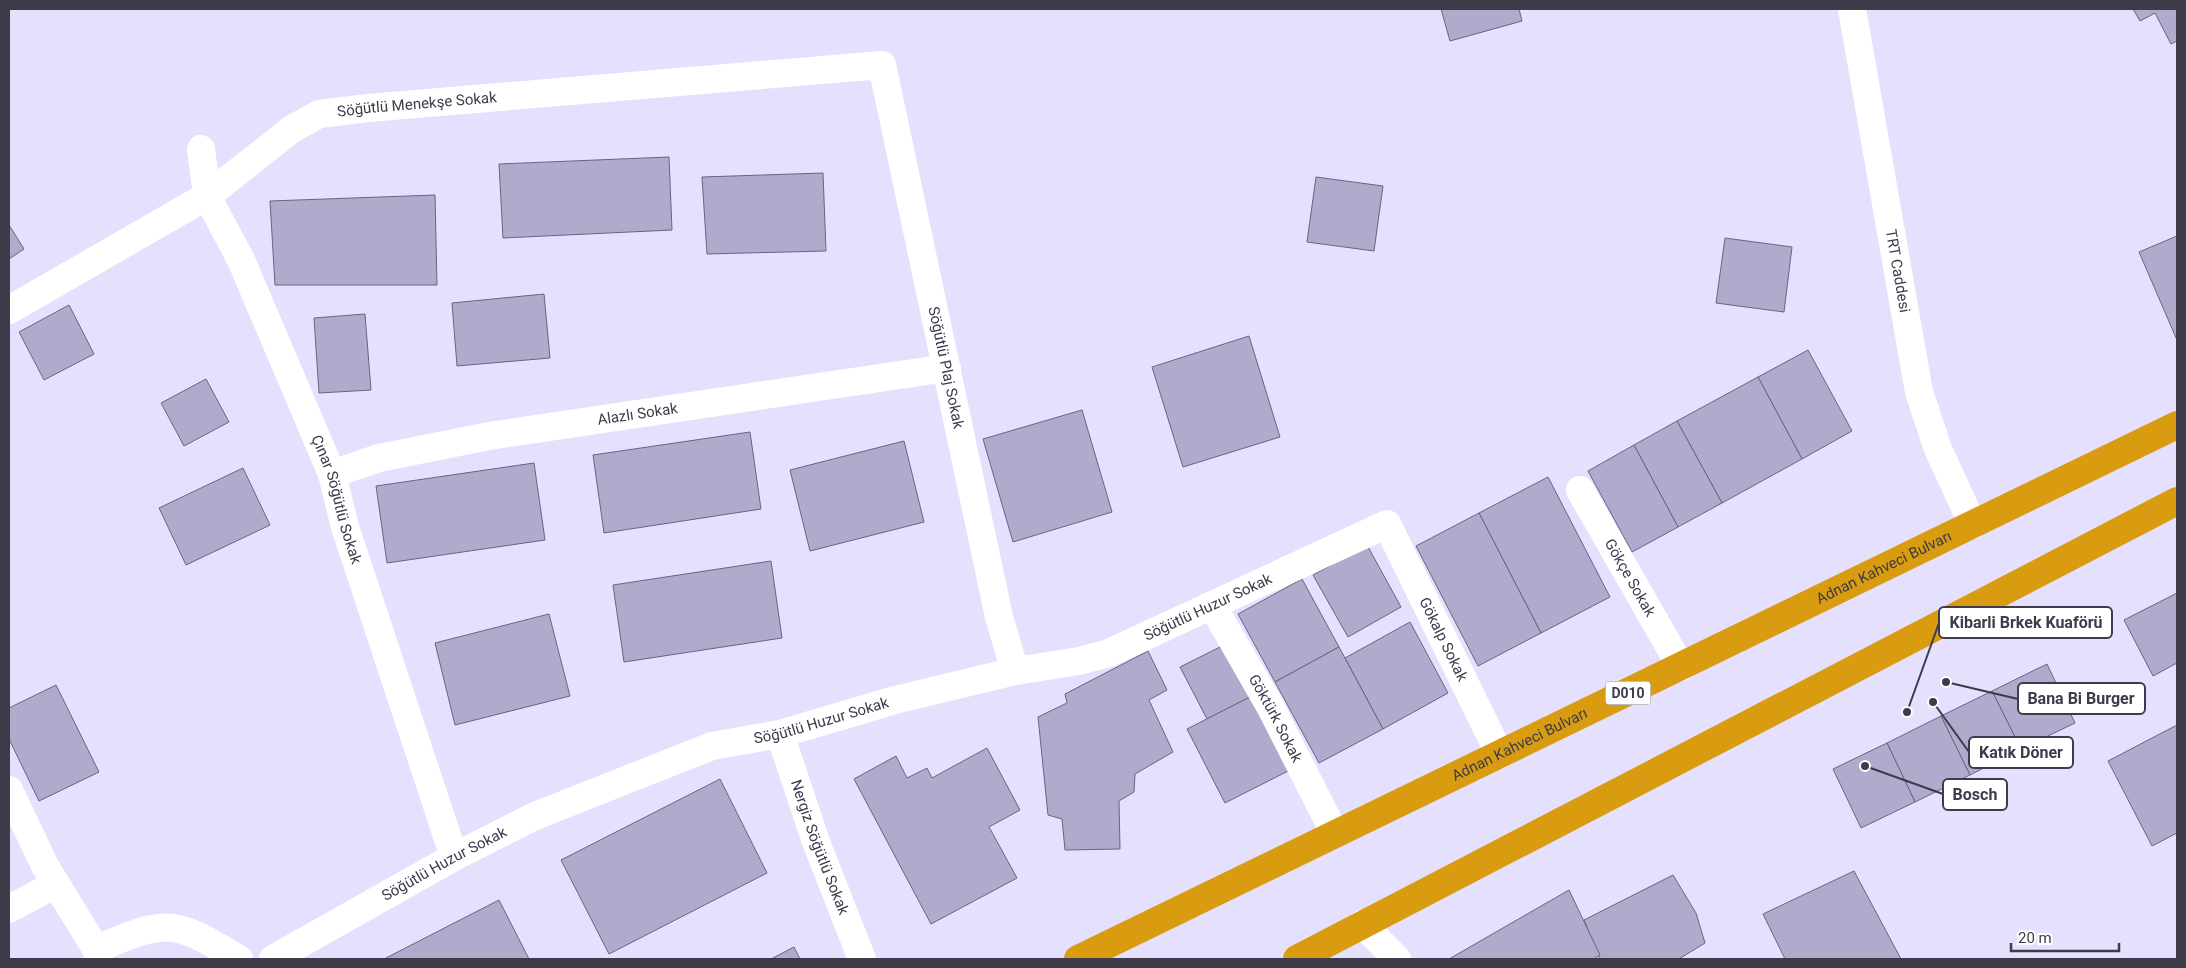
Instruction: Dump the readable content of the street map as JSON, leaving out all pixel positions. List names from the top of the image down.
{
  "streets": {
    "highway": ["Adnan Kahveci Bulvarı", "D010"],
    "street": [
      "Söğütlü Menekşe Sokak",
      "TRT Caddesi",
      "Söğütlü Plaj Sokak",
      "Alazlı Sokak",
      "Çınar Söğütlü Sokak",
      "Gökçe Sokak",
      "Söğütlü Huzur Sokak",
      "Gökalp Sokak",
      "Göktürk Sokak",
      "Nergiz Söğütlü Sokak"
    ]
  },
  "crossings": [
    ["Söğütlü Menekşe Sokak", "Söğütlü Plaj Sokak"],
    ["Söğütlü Menekşe Sokak", "Çınar Söğütlü Sokak"],
    ["TRT Caddesi", "Adnan Kahveci Bulvarı"],
    ["Söğütlü Plaj Sokak", "Alazlı Sokak"],
    ["Söğütlü Plaj Sokak", "Söğütlü Huzur Sokak"],
    ["Alazlı Sokak", "Çınar Söğütlü Sokak"],
    ["Çınar Söğütlü Sokak", "Söğütlü Huzur Sokak"],
    ["Adnan Kahveci Bulvarı", "Gökçe Sokak"],
    ["Adnan Kahveci Bulvarı", "Gökalp Sokak"],
    ["Adnan Kahveci Bulvarı", "Göktürk Sokak"],
    ["Söğütlü Huzur Sokak", "Gökalp Sokak"],
    ["Söğütlü Huzur Sokak", "Göktürk Sokak"],
    ["Söğütlü Huzur Sokak", "Nergiz Söğütlü Sokak"]
  ],
  "places": [
    "Bana Bi Burger",
    "Katık Döner",
    "Kibarli Brkek Kuaförü",
    "Bosch"
  ],
  "scale_bar": "20 m"
}
